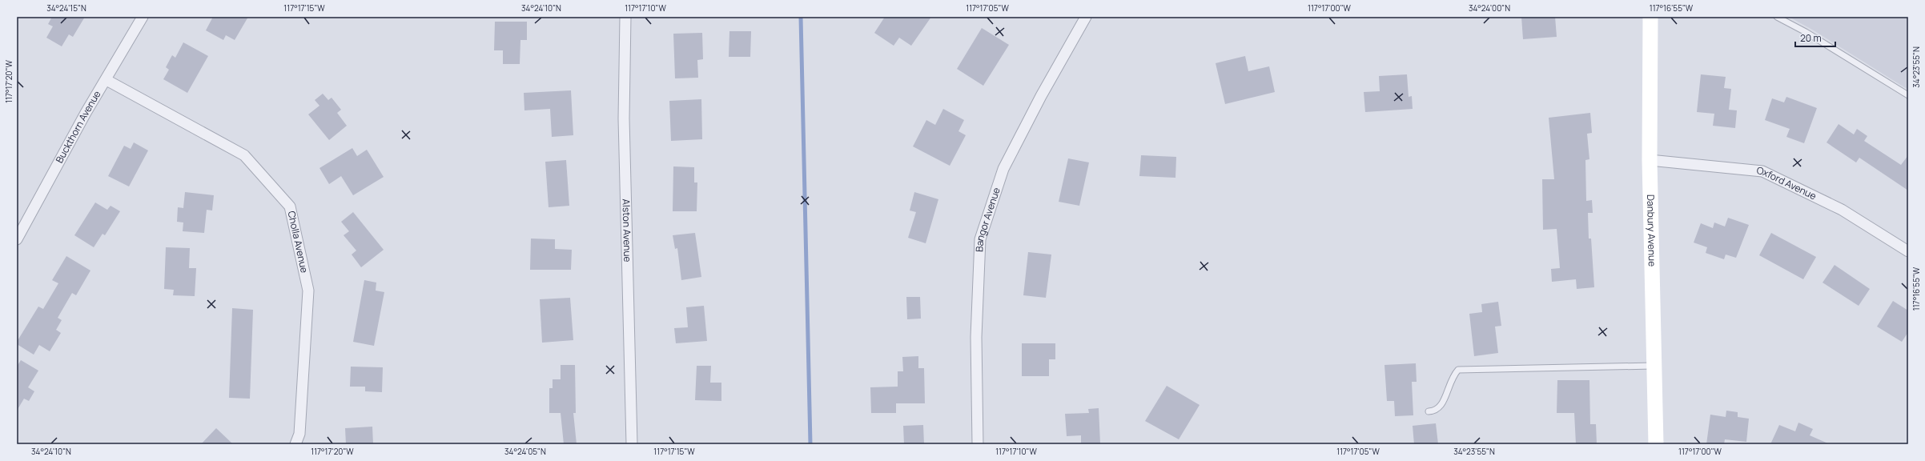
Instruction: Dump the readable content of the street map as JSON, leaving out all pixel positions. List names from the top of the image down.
{
  "streets": {
    "street": [
      "Buckthorn Avenue",
      "Oxford Avenue",
      "Bangor Avenue",
      "Alston Avenue",
      "Danbury Avenue",
      "Cholla Avenue"
    ]
  },
  "crossings": [
    ["Buckthorn Avenue", "Cholla Avenue"],
    ["Oxford Avenue", "Danbury Avenue"]
  ],
  "scale_bar": "20 m",
  "coordinates": [
    "34°24'15\"N",
    "117°17'15\"W",
    "34°24'10\"N",
    "117°17'10\"W",
    "117°17'05\"W",
    "117°17'00\"W",
    "34°24'00\"N",
    "117°16'55\"W",
    "34°23'55\"N",
    "117°17'20\"W",
    "34°24'05\"N"
  ]
}
